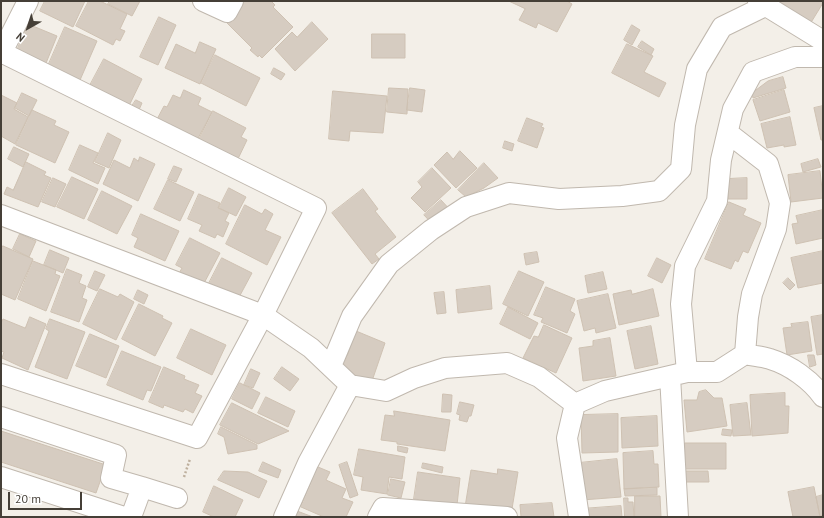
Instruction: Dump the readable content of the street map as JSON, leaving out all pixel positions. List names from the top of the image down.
{
  "scale_bar": "20 m",
  "north": "bottom left"
}
